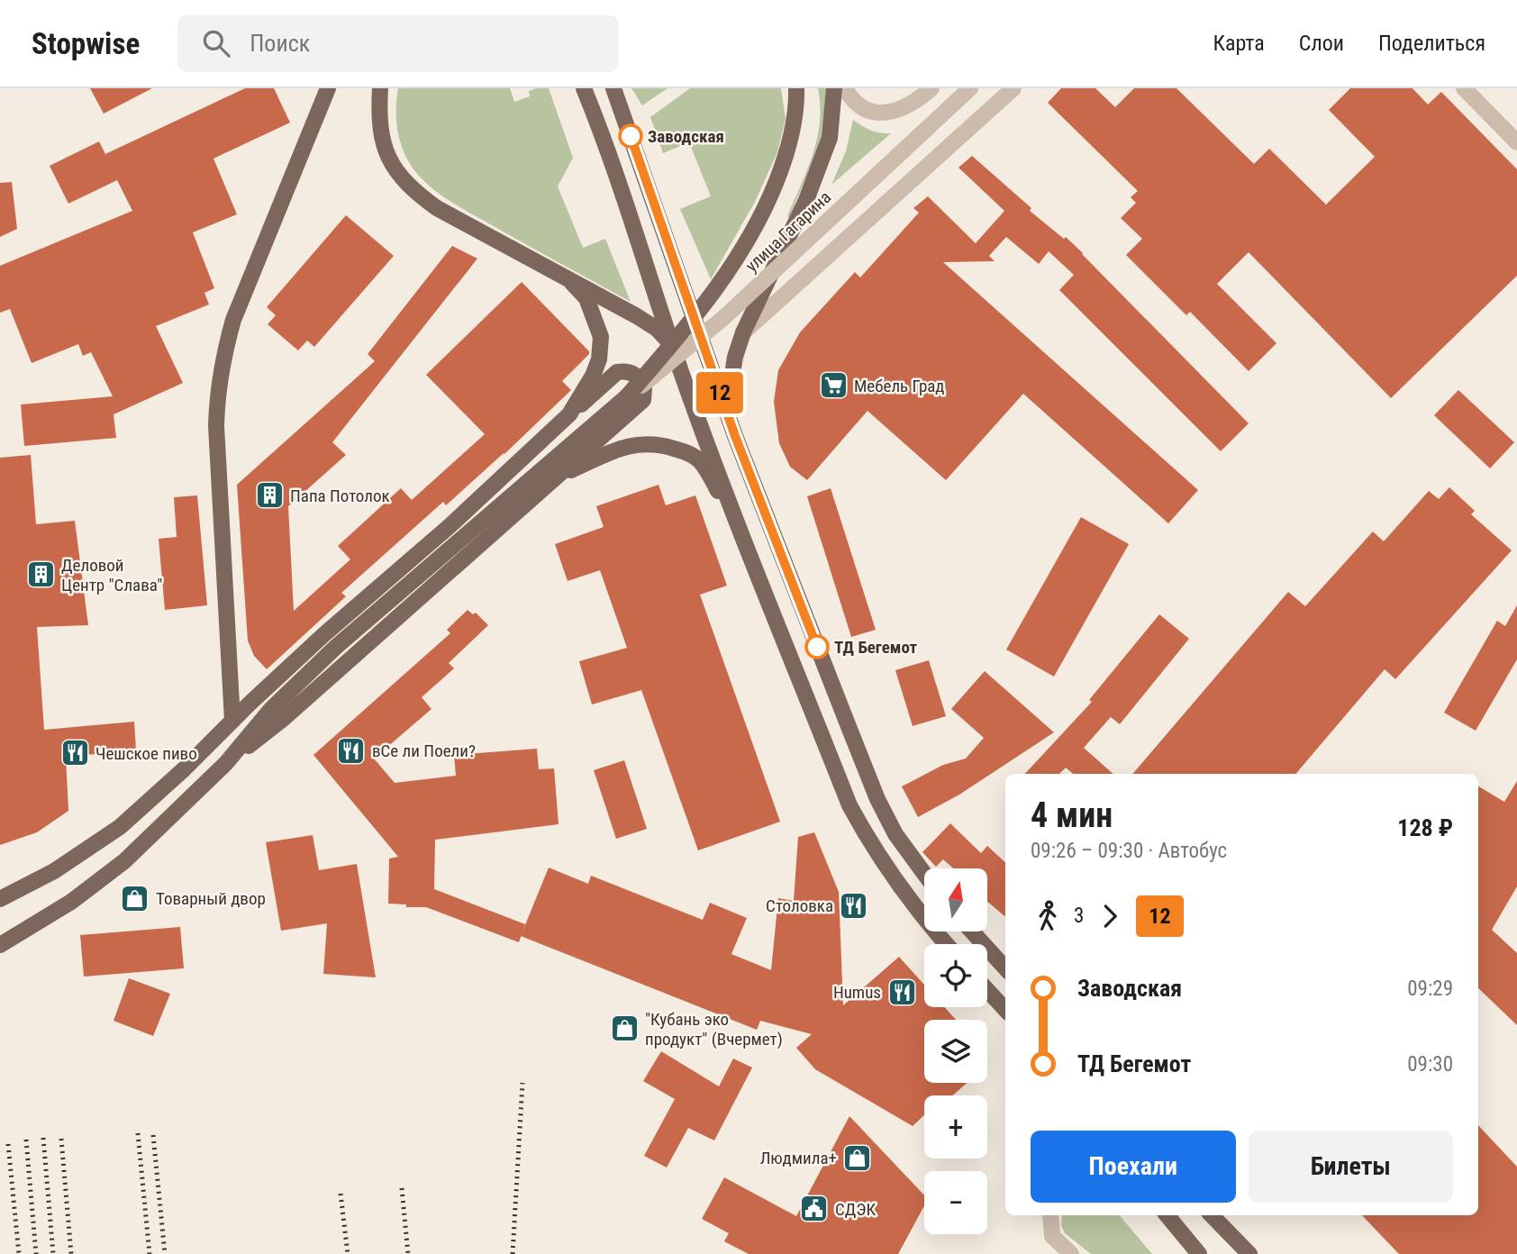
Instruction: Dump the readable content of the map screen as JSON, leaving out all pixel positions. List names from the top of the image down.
{
  "streets": {
    "street": ["улица Гагарина"]
  },
  "places": {
    "other": ["Заводская", "ТД Бегемот"],
    "supermarket": ["Мебель Град"],
    "building": ["Папа Потолок", "Деловой Центр \"Слава\""],
    "restaurant": [
      "вСе ли Поели?",
      "Чешское пиво",
      "Столовка",
      "Humus"
    ],
    "shop": ["Товарный двор", "\"Кубань эко продукт\" (Вчермет)", "Людмила+"],
    "public building": ["СДЭК"]
  },
  "lines": ["bus line 12"],
  "north": "top",
  "page": {
    "header": "Stopwise",
    "search": "Поиск",
    "nav": ["Карта", "Слои", "Поделиться"],
    "on_map": "12",
    "heading": ["4 мин", "09:26 – 09:30 · Автобус", "128 ₽"],
    "map_buttons": ["+", "−"],
    "legs": ["3", "12"],
    "list": [
      {
        "name": "Заводская",
        "value": "09:29"
      },
      {
        "name": "ТД Бегемот",
        "value": "09:30"
      }
    ],
    "buttons": ["Поехали", "Билеты"]
  }
}
